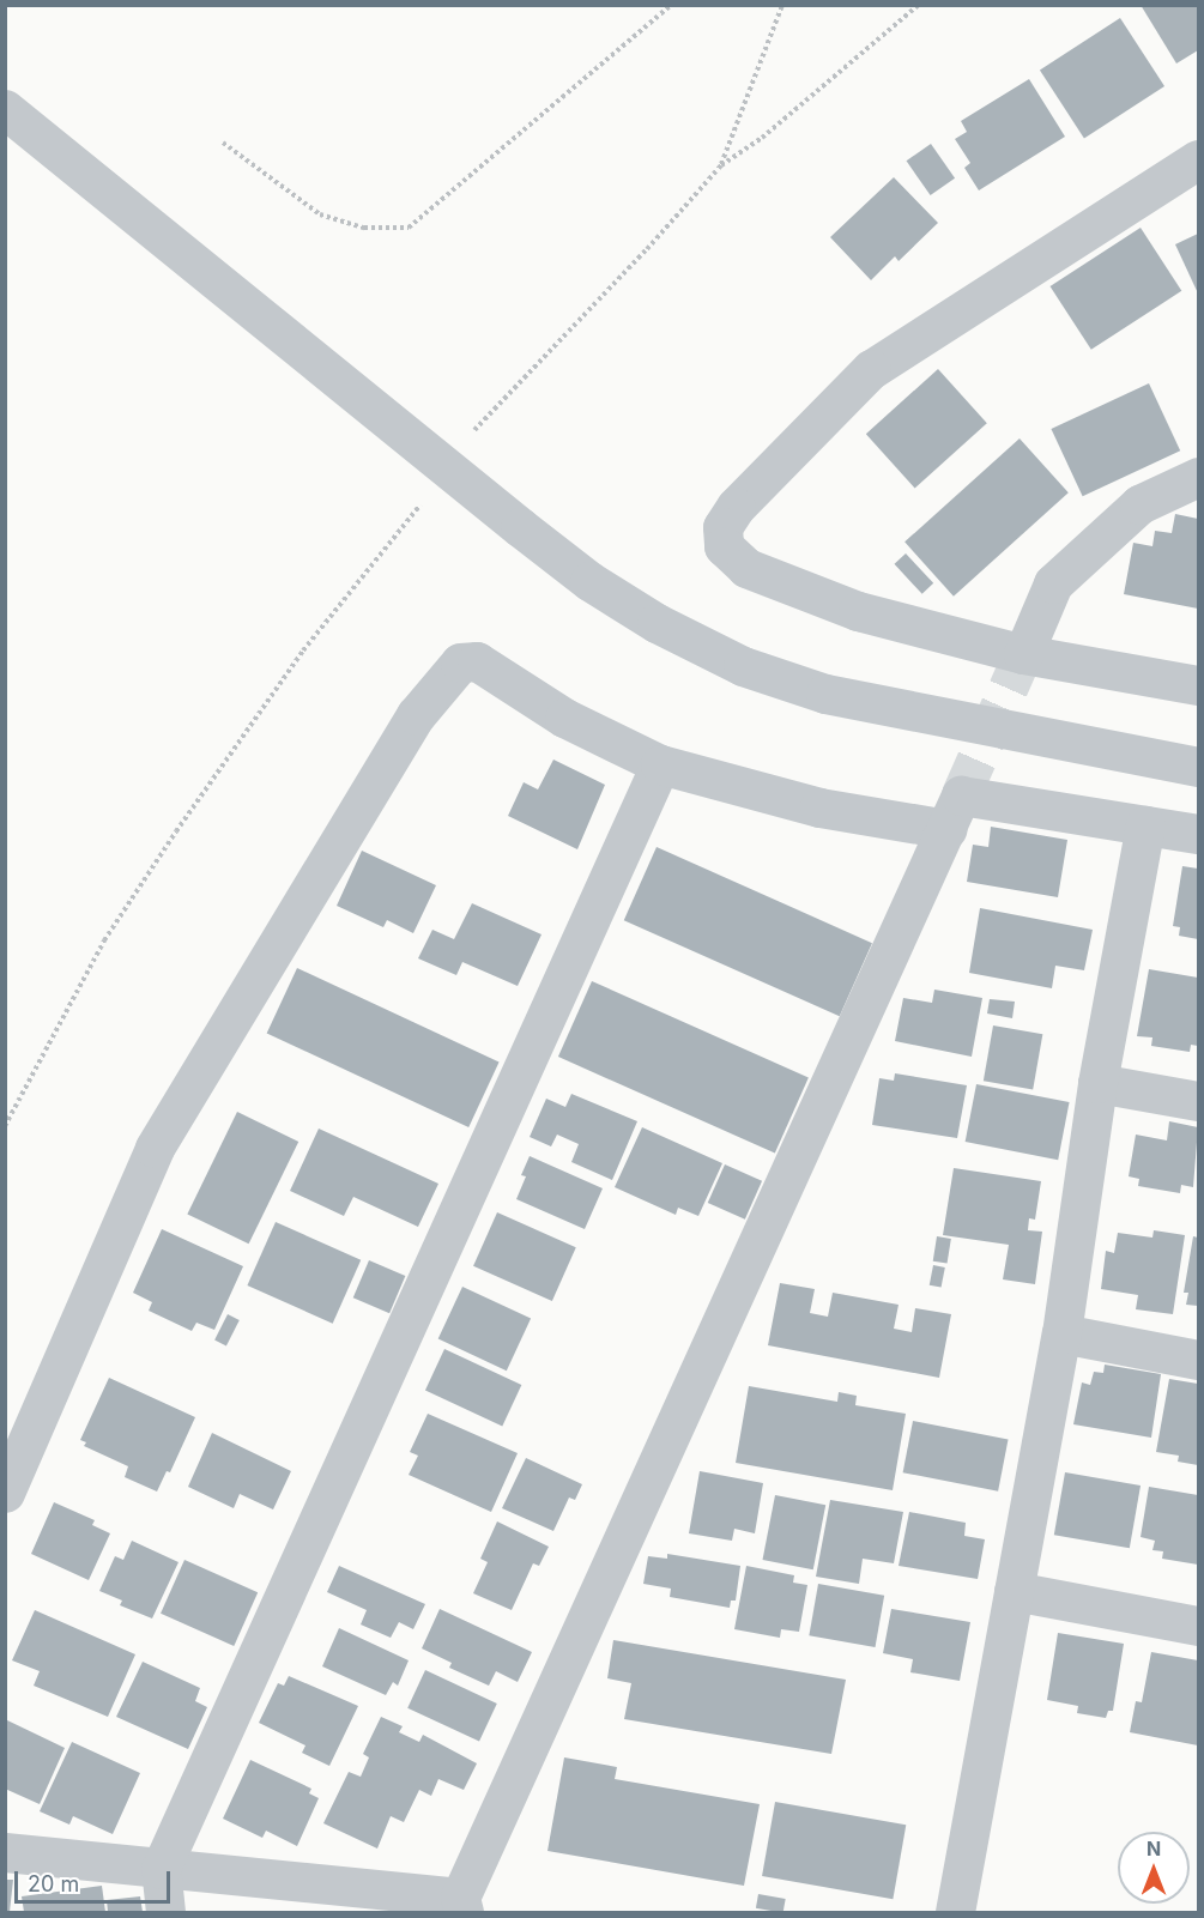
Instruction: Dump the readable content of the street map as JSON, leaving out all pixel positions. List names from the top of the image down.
{
  "scale_bar": "20 m",
  "north": "top"
}
